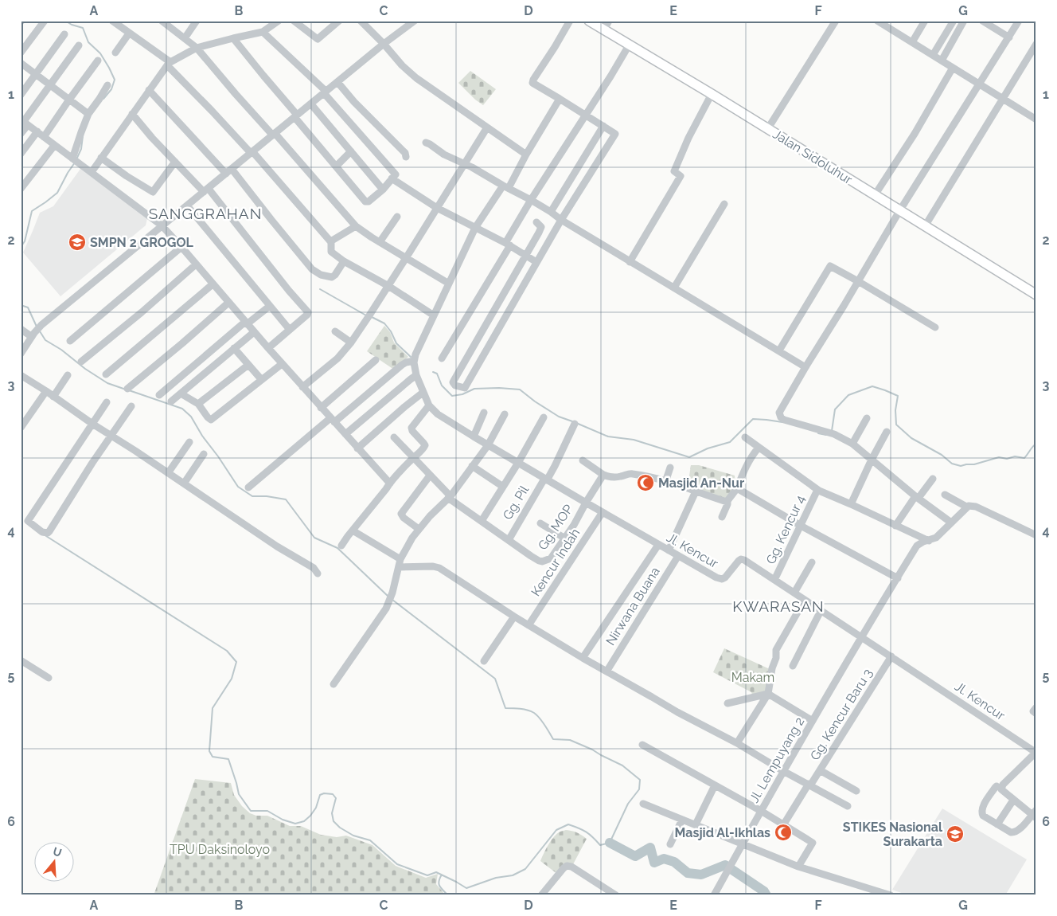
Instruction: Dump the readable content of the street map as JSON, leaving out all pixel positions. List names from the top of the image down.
{
  "streets": {
    "main road": ["Jalan Sidoluhur"],
    "street": [
      "Gg. Pil",
      "Gg. MOP",
      "Gg. Kencur 4",
      "Jl. Kencur",
      "Kencur Indah",
      "Nirwana Buana",
      "Gg. Kencur Baru 3",
      "Jl. Lempuyang 2"
    ]
  },
  "crossings": [
    ["Gg. Pil", "Gg. MOP"],
    ["Gg. Pil", "Jl. Kencur"],
    ["Gg. MOP", "Jl. Kencur"],
    ["Gg. Kencur 4", "Jl. Kencur"],
    ["Jl. Kencur", "Kencur Indah"],
    ["Jl. Kencur", "Nirwana Buana"],
    ["Jl. Kencur", "Gg. Kencur Baru 3"],
    ["Jl. Kencur", "Jl. Lempuyang 2"]
  ],
  "districts": ["SANGGRAHAN", "KWARASAN"],
  "parks": ["Makam", "TPU Daksinoloyo"],
  "places": {
    "school or university": ["SMPN 2 GROGOL", "STIKES Nasional Surakarta"],
    "mosque": ["Masjid An-Nur", "Masjid Al-Ikhlas"]
  },
  "north": "top",
  "grid": {
    "columns": [
      "A",
      "B",
      "C",
      "D",
      "E",
      "F",
      "G"
    ],
    "rows": [
      "1",
      "2",
      "3",
      "4",
      "5",
      "6"
    ]
  }
}
